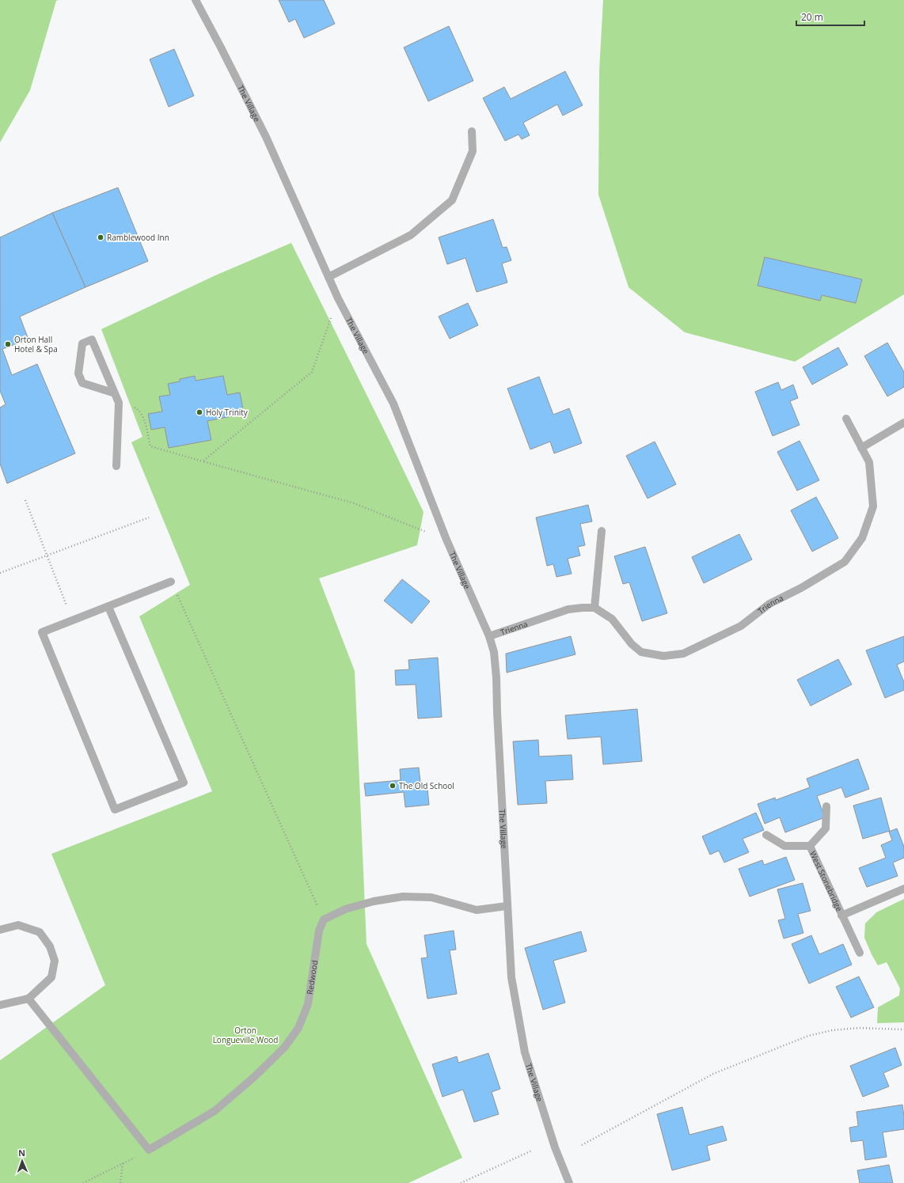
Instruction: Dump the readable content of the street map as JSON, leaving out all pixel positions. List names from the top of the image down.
{
  "streets": {
    "street": [
      "The Village",
      "Trienna",
      "West Stonebridge",
      "Redwood"
    ]
  },
  "crossings": [
    ["The Village", "Trienna"]
  ],
  "parks": ["Orton Longueville Wood"],
  "places": [
    "Ramblewood Inn",
    "Orton Hall Hotel & Spa",
    "Holy Trinity",
    "The Old School"
  ],
  "scale_bar": "20 m",
  "north": "top"
}
